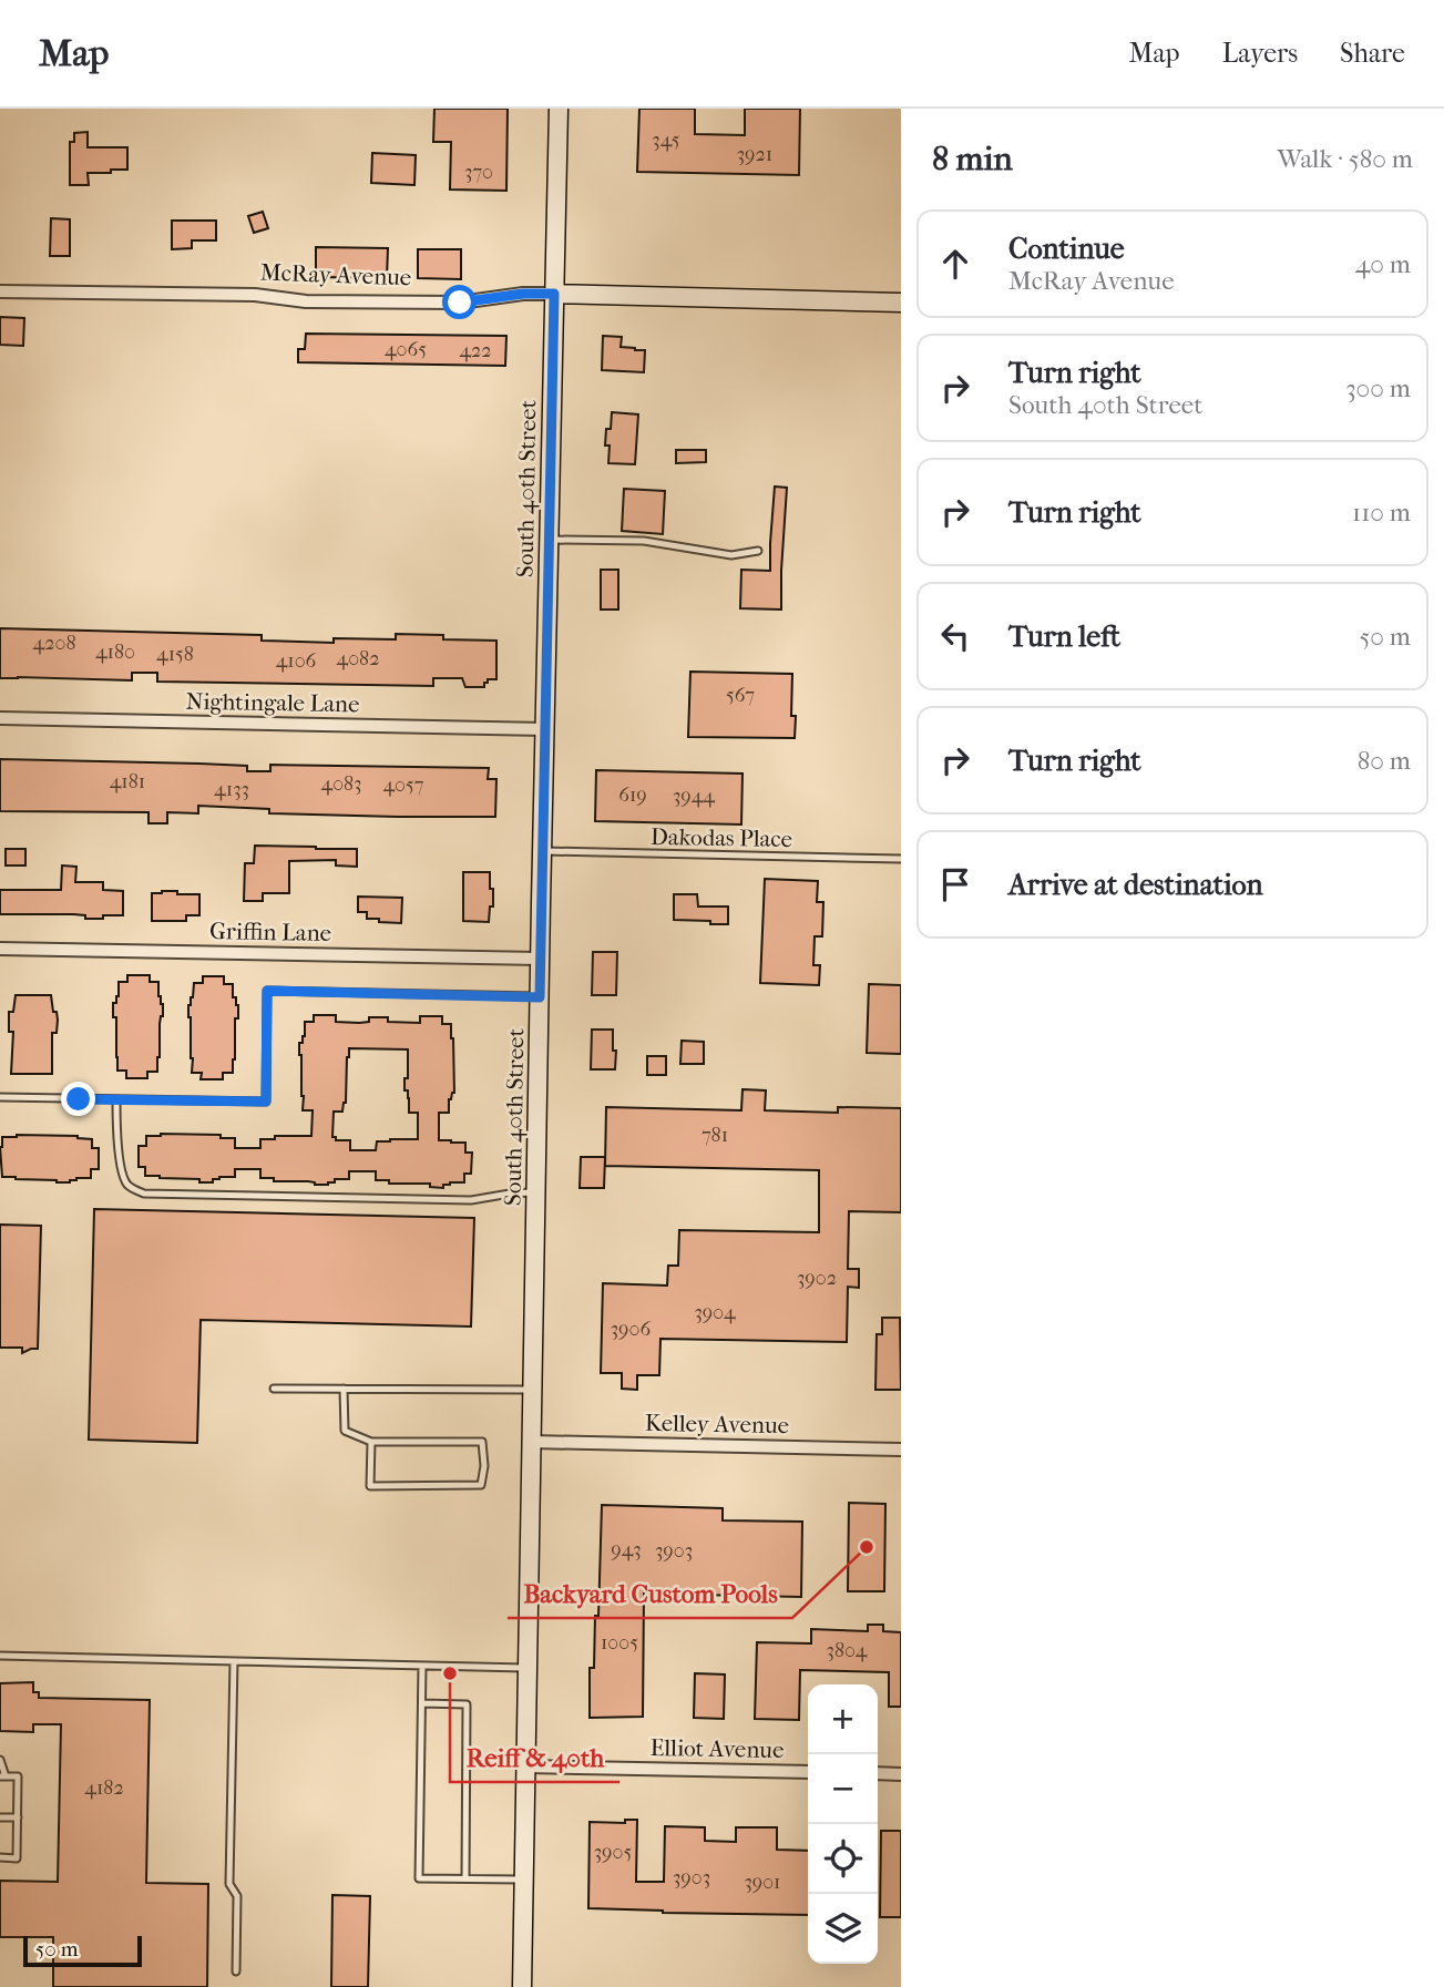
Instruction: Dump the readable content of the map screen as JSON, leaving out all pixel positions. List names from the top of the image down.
{
  "streets": {
    "street": [
      "McRay Avenue",
      "South 40th Street",
      "Nightingale Lane",
      "Griffin Lane",
      "Kelley Avenue",
      "Elliot Avenue"
    ],
    "lane": ["Dakodas Place"]
  },
  "crossings": [
    ["McRay Avenue", "South 40th Street"],
    ["South 40th Street", "Nightingale Lane"],
    ["South 40th Street", "Dakodas Place"],
    ["South 40th Street", "Griffin Lane"],
    ["South 40th Street", "Kelley Avenue"],
    ["South 40th Street", "Elliot Avenue"]
  ],
  "places": ["Backyard Custom Pools", "Reiff & 40th"],
  "house_numbers": [
    "345",
    "3921",
    "370",
    "4065",
    "422",
    "4208",
    "4180",
    "4158",
    "4082",
    "4106",
    "567",
    "4181",
    "4083",
    "4057",
    "4133",
    "619",
    "3944",
    "781",
    "3902",
    "3904",
    "3906",
    "943",
    "3903",
    "1005",
    "3804",
    "4182",
    "3905",
    "3903",
    "3901"
  ],
  "scale_bar": "50 m",
  "page": {
    "header": "Map",
    "nav": ["Map", "Layers", "Share"],
    "heading": ["8 min", "Walk · 580 m"],
    "list": [
      ["Continue", "McRay Avenue", "40 m"],
      ["Turn right", "South 40th Street", "300 m"],
      ["Turn right", "110 m"],
      ["Turn left", "50 m"],
      ["Turn right", "80 m"],
      "Arrive at destination"
    ],
    "map_buttons": ["+", "−"],
    "scale": "50 m"
  }
}
